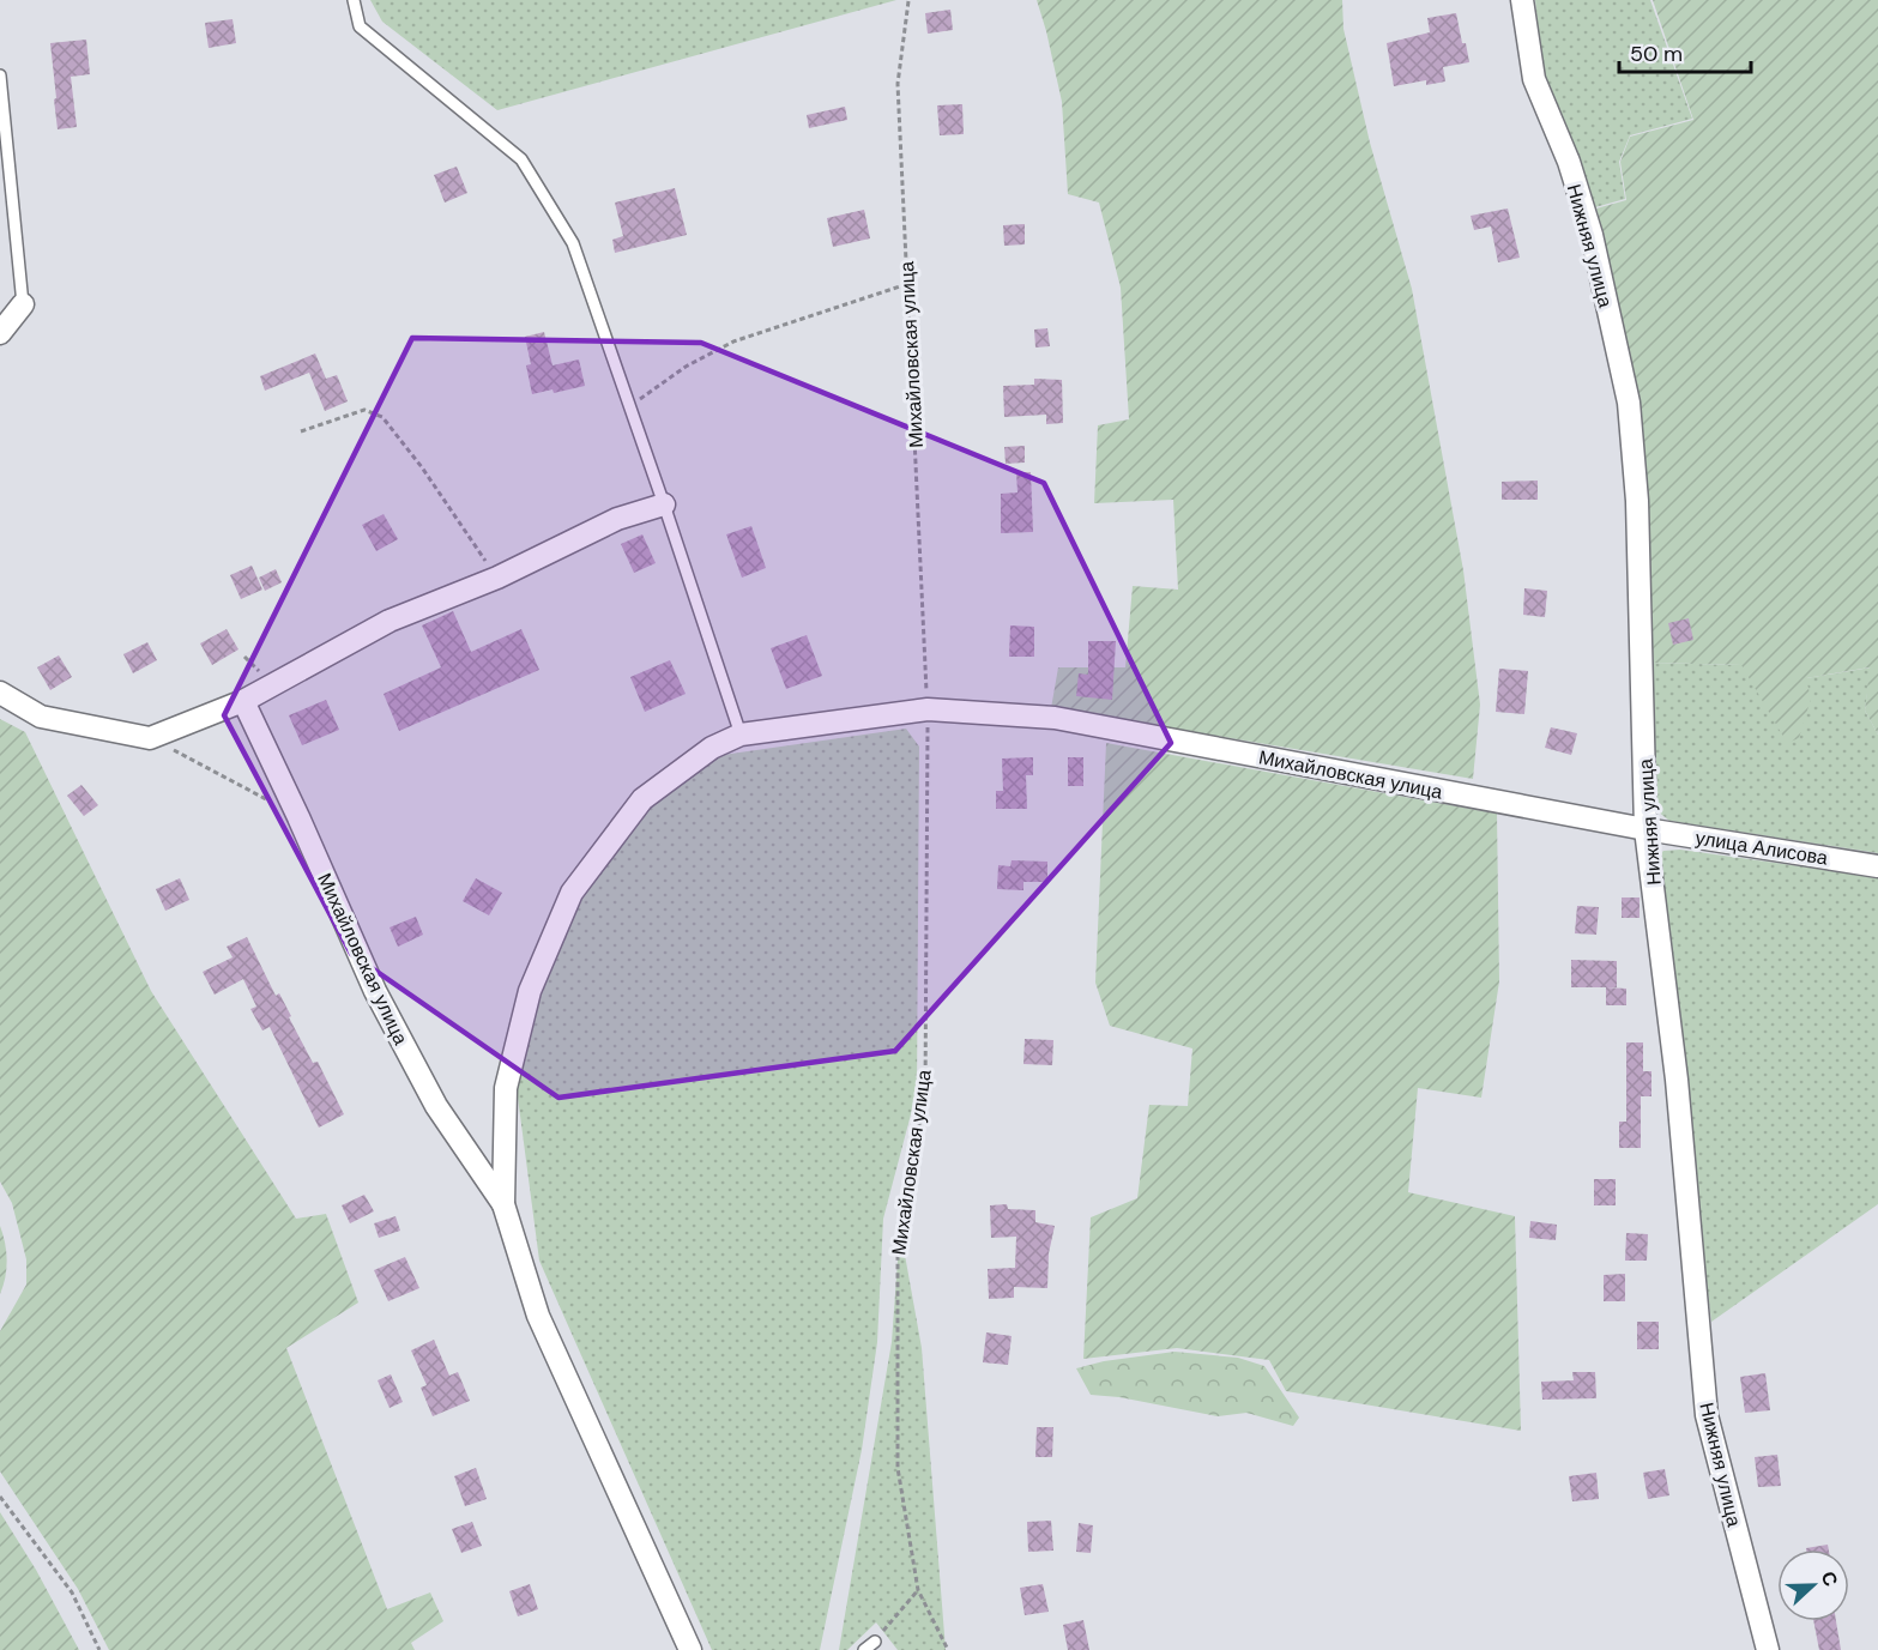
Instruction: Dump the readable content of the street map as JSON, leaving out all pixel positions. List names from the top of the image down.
{
  "streets": {
    "street": ["Нижняя улица", "Михайловская улица", "улица Алисова"]
  },
  "crossings": [
    ["Нижняя улица", "Михайловская улица"],
    ["Нижняя улица", "улица Алисова"],
    ["Михайловская улица", "улица Алисова"]
  ],
  "scale_bar": "50 m",
  "north": "right"
}
